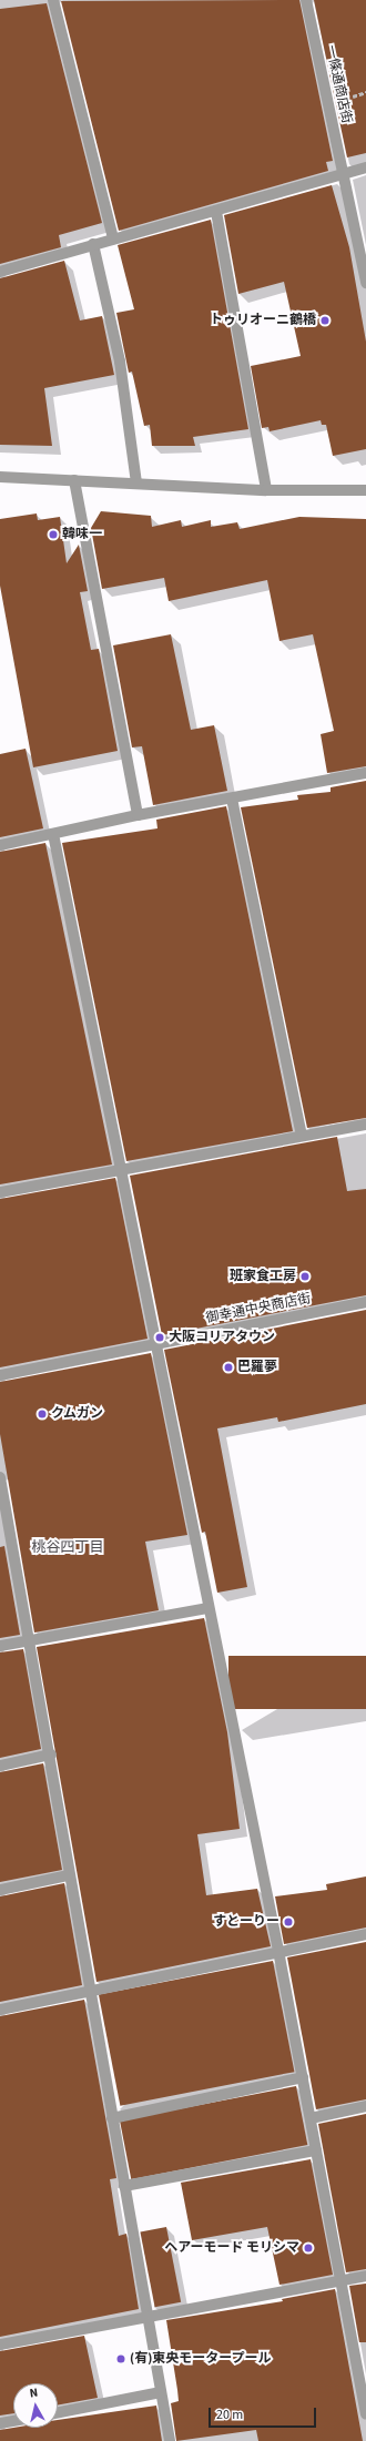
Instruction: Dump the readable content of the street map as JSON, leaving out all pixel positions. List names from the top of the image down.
{
  "streets": {
    "street": ["一條通商店街", "御幸通中央商店街"]
  },
  "districts": ["桃谷四丁目"],
  "places": [
    "トゥリオーニ鶴橋",
    "韓味一",
    "班家食工房",
    "大阪コリアタウン",
    "巴羅夢",
    "クムガン",
    "すとーりー",
    "ヘアーモード モリシマ",
    "(有)東央モータープール"
  ],
  "scale_bar": "20 m",
  "north": "top"
}
